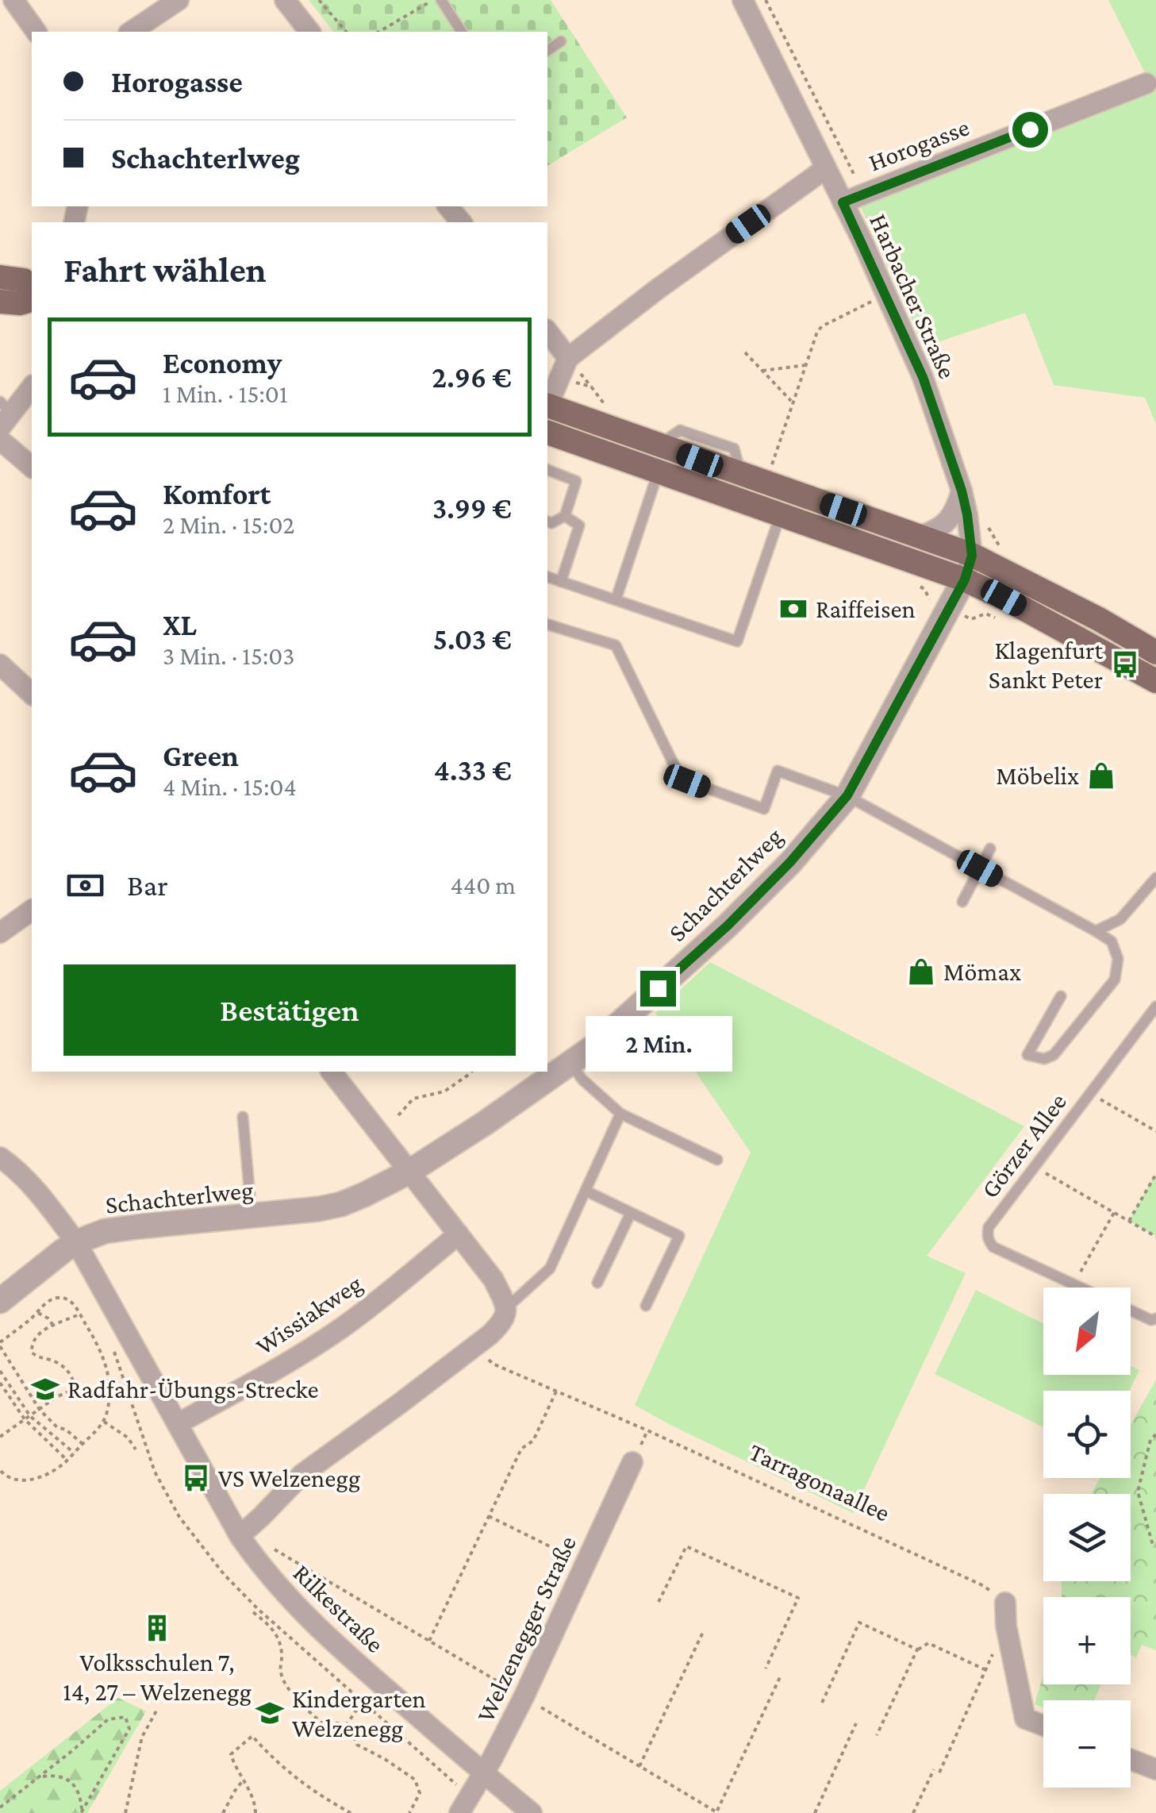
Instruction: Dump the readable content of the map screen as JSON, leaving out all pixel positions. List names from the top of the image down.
{
  "streets": {
    "street": [
      "Horogasse",
      "Harbacher Straße",
      "Schachterlweg",
      "Wissiakweg",
      "Rilkestraße",
      "Welzenegger Straße"
    ],
    "lane": ["Görzer Allee"],
    "path": ["Tarragonaallee"]
  },
  "crossings": [
    ["Horogasse", "Harbacher Straße"],
    ["Harbacher Straße", "Schachterlweg"],
    ["Schachterlweg", "Rilkestraße"],
    ["Wissiakweg", "Rilkestraße"],
    ["Rilkestraße", "Welzenegger Straße"]
  ],
  "places": {
    "bank": ["Raiffeisen"],
    "bus stop": ["Klagenfurt Sankt Peter", "VS Welzenegg"],
    "shop": ["Möbelix", "Mömax"],
    "school or university": ["Radfahr-Übungs-Strecke", "Kindergarten Welzenegg"],
    "building": ["Volksschulen 7, 14, 27 – Welzenegg"]
  },
  "north": "bottom left",
  "page": {
    "banner": ["Horogasse", "Schachterlweg"],
    "heading": "Fahrt wählen",
    "list": [
      {
        "name": "Economy",
        "note": "1 Min. · 15:01",
        "value": "2.96 €"
      },
      {
        "name": "Komfort",
        "note": "2 Min. · 15:02",
        "value": "3.99 €"
      },
      {
        "name": "XL",
        "note": "3 Min. · 15:03",
        "value": "5.03 €"
      },
      {
        "name": "Green",
        "note": "4 Min. · 15:04",
        "value": "4.33 €"
      }
    ],
    "pay": ["Bar", "440 m"],
    "buttons": "Bestätigen",
    "bubble": "2 Min.",
    "map_buttons": ["+", "−"]
  }
}
